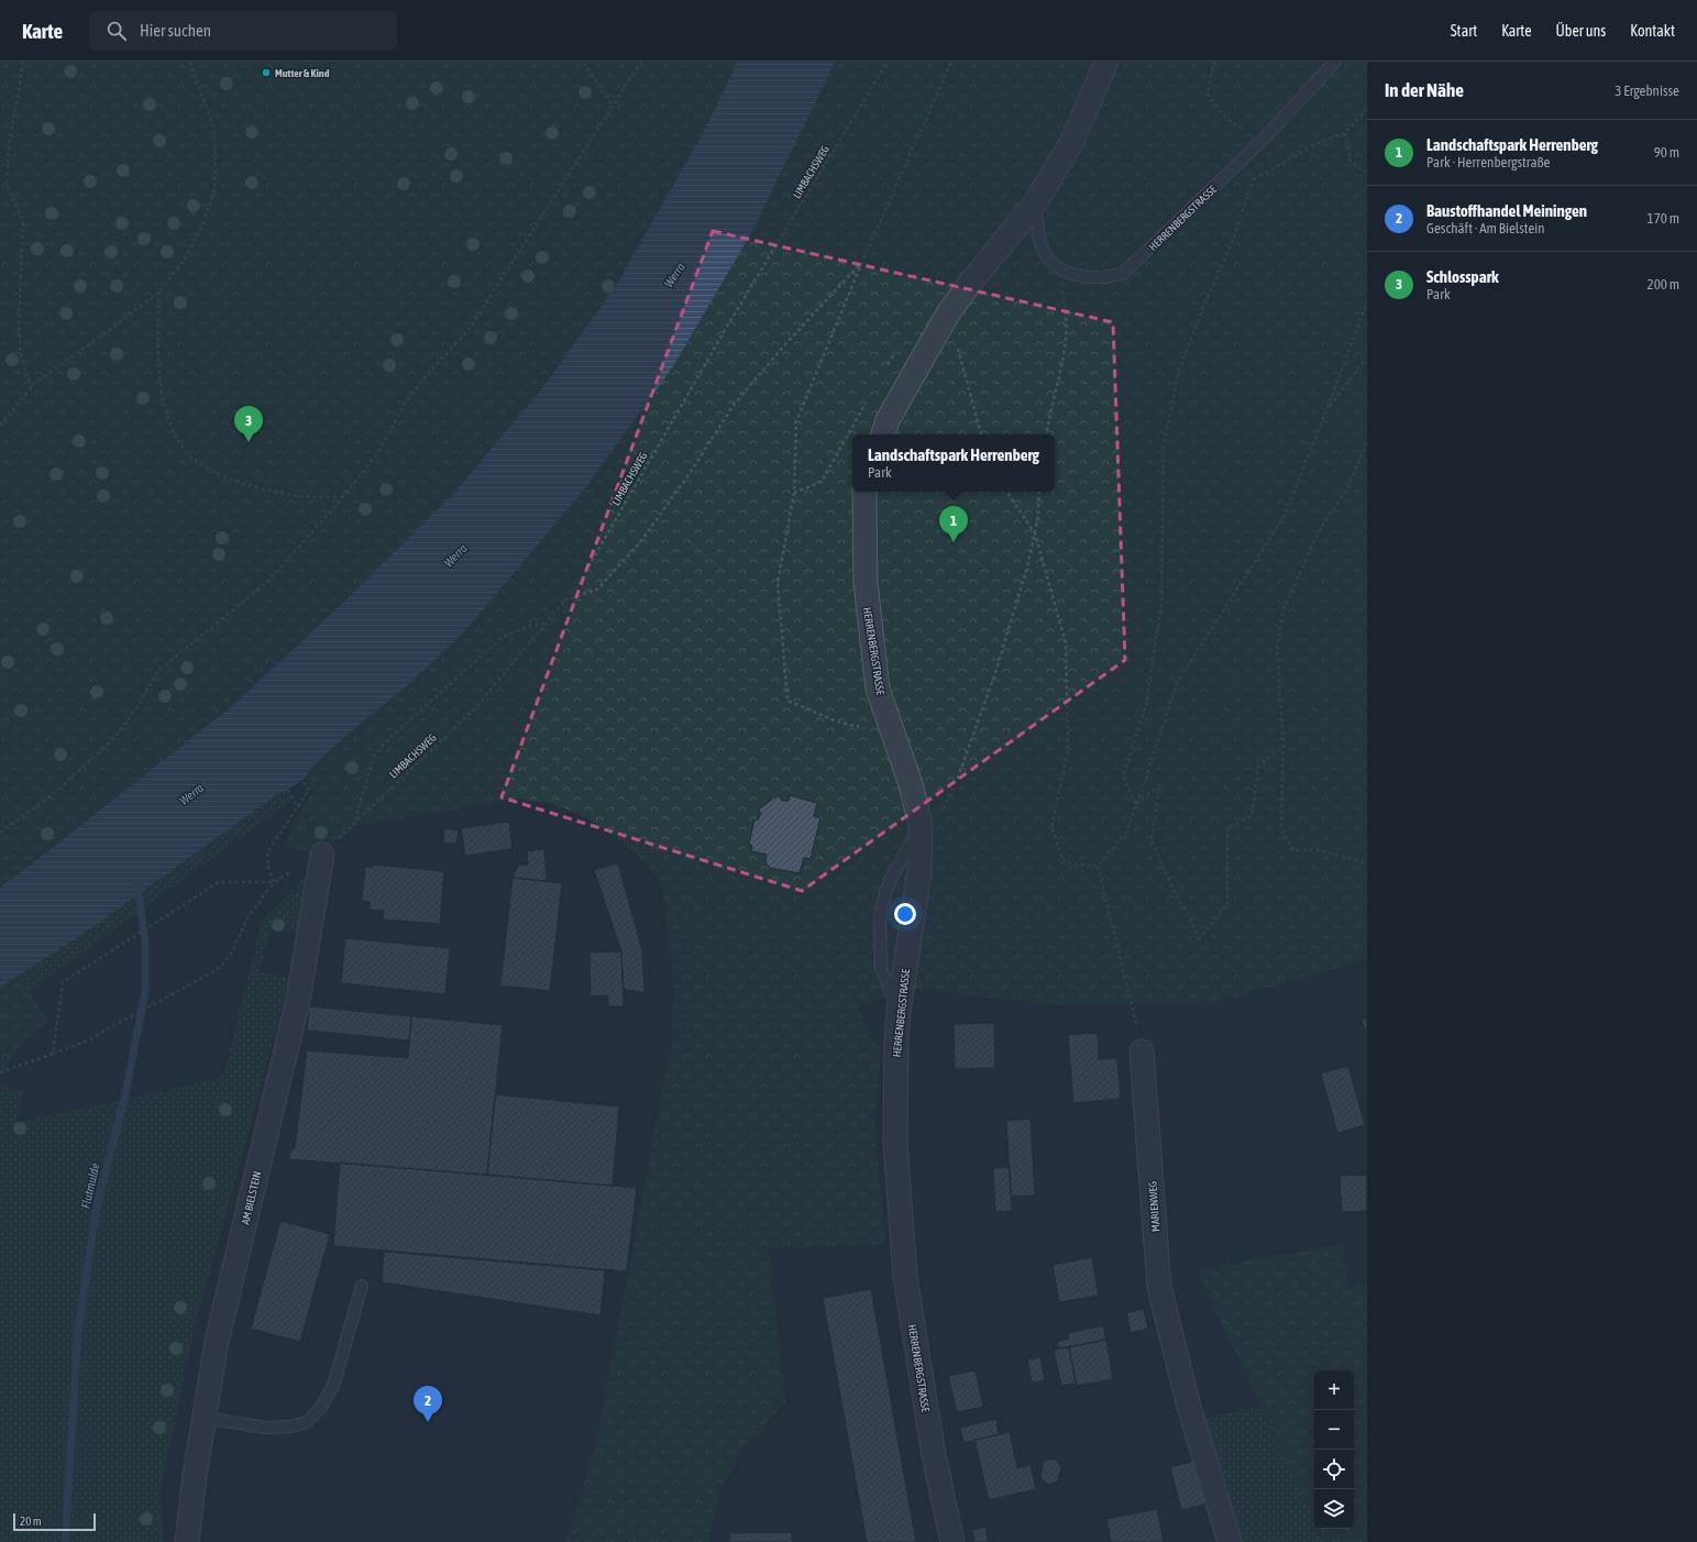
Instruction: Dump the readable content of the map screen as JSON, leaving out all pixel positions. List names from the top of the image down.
{
  "streets": {
    "street": ["HERRENBERGSTRASSE", "AM BIELSTEIN", "MARIENWEG"],
    "path": ["LIMBACHSWEG"]
  },
  "crossings": [
    ["LIMBACHSWEG", "AM BIELSTEIN"]
  ],
  "water": ["Werra", "Flutmulde"],
  "places": ["Mutter & Kind"],
  "scale_bar": "20 m",
  "page": {
    "header": "Karte",
    "search": "Hier suchen",
    "nav": [
      "Start",
      "Karte",
      "Über uns",
      "Kontakt"
    ],
    "heading": ["In der Nähe", "3 Ergebnisse"],
    "list": [
      {
        "mark": "1",
        "name": "Landschaftspark Herrenberg",
        "note": "Park · Herrenbergstraße",
        "value": "90 m"
      },
      {
        "mark": "2",
        "name": "Baustoffhandel Meiningen",
        "note": "Geschäft · Am Bielstein",
        "value": "170 m"
      },
      {
        "mark": "3",
        "name": "Schlosspark",
        "note": "Park",
        "value": "200 m"
      }
    ],
    "pins": ["3", "1", "2"],
    "popup": ["Landschaftspark Herrenberg", "Park"],
    "map_buttons": ["+", "−"],
    "scale": "20 m"
  }
}
